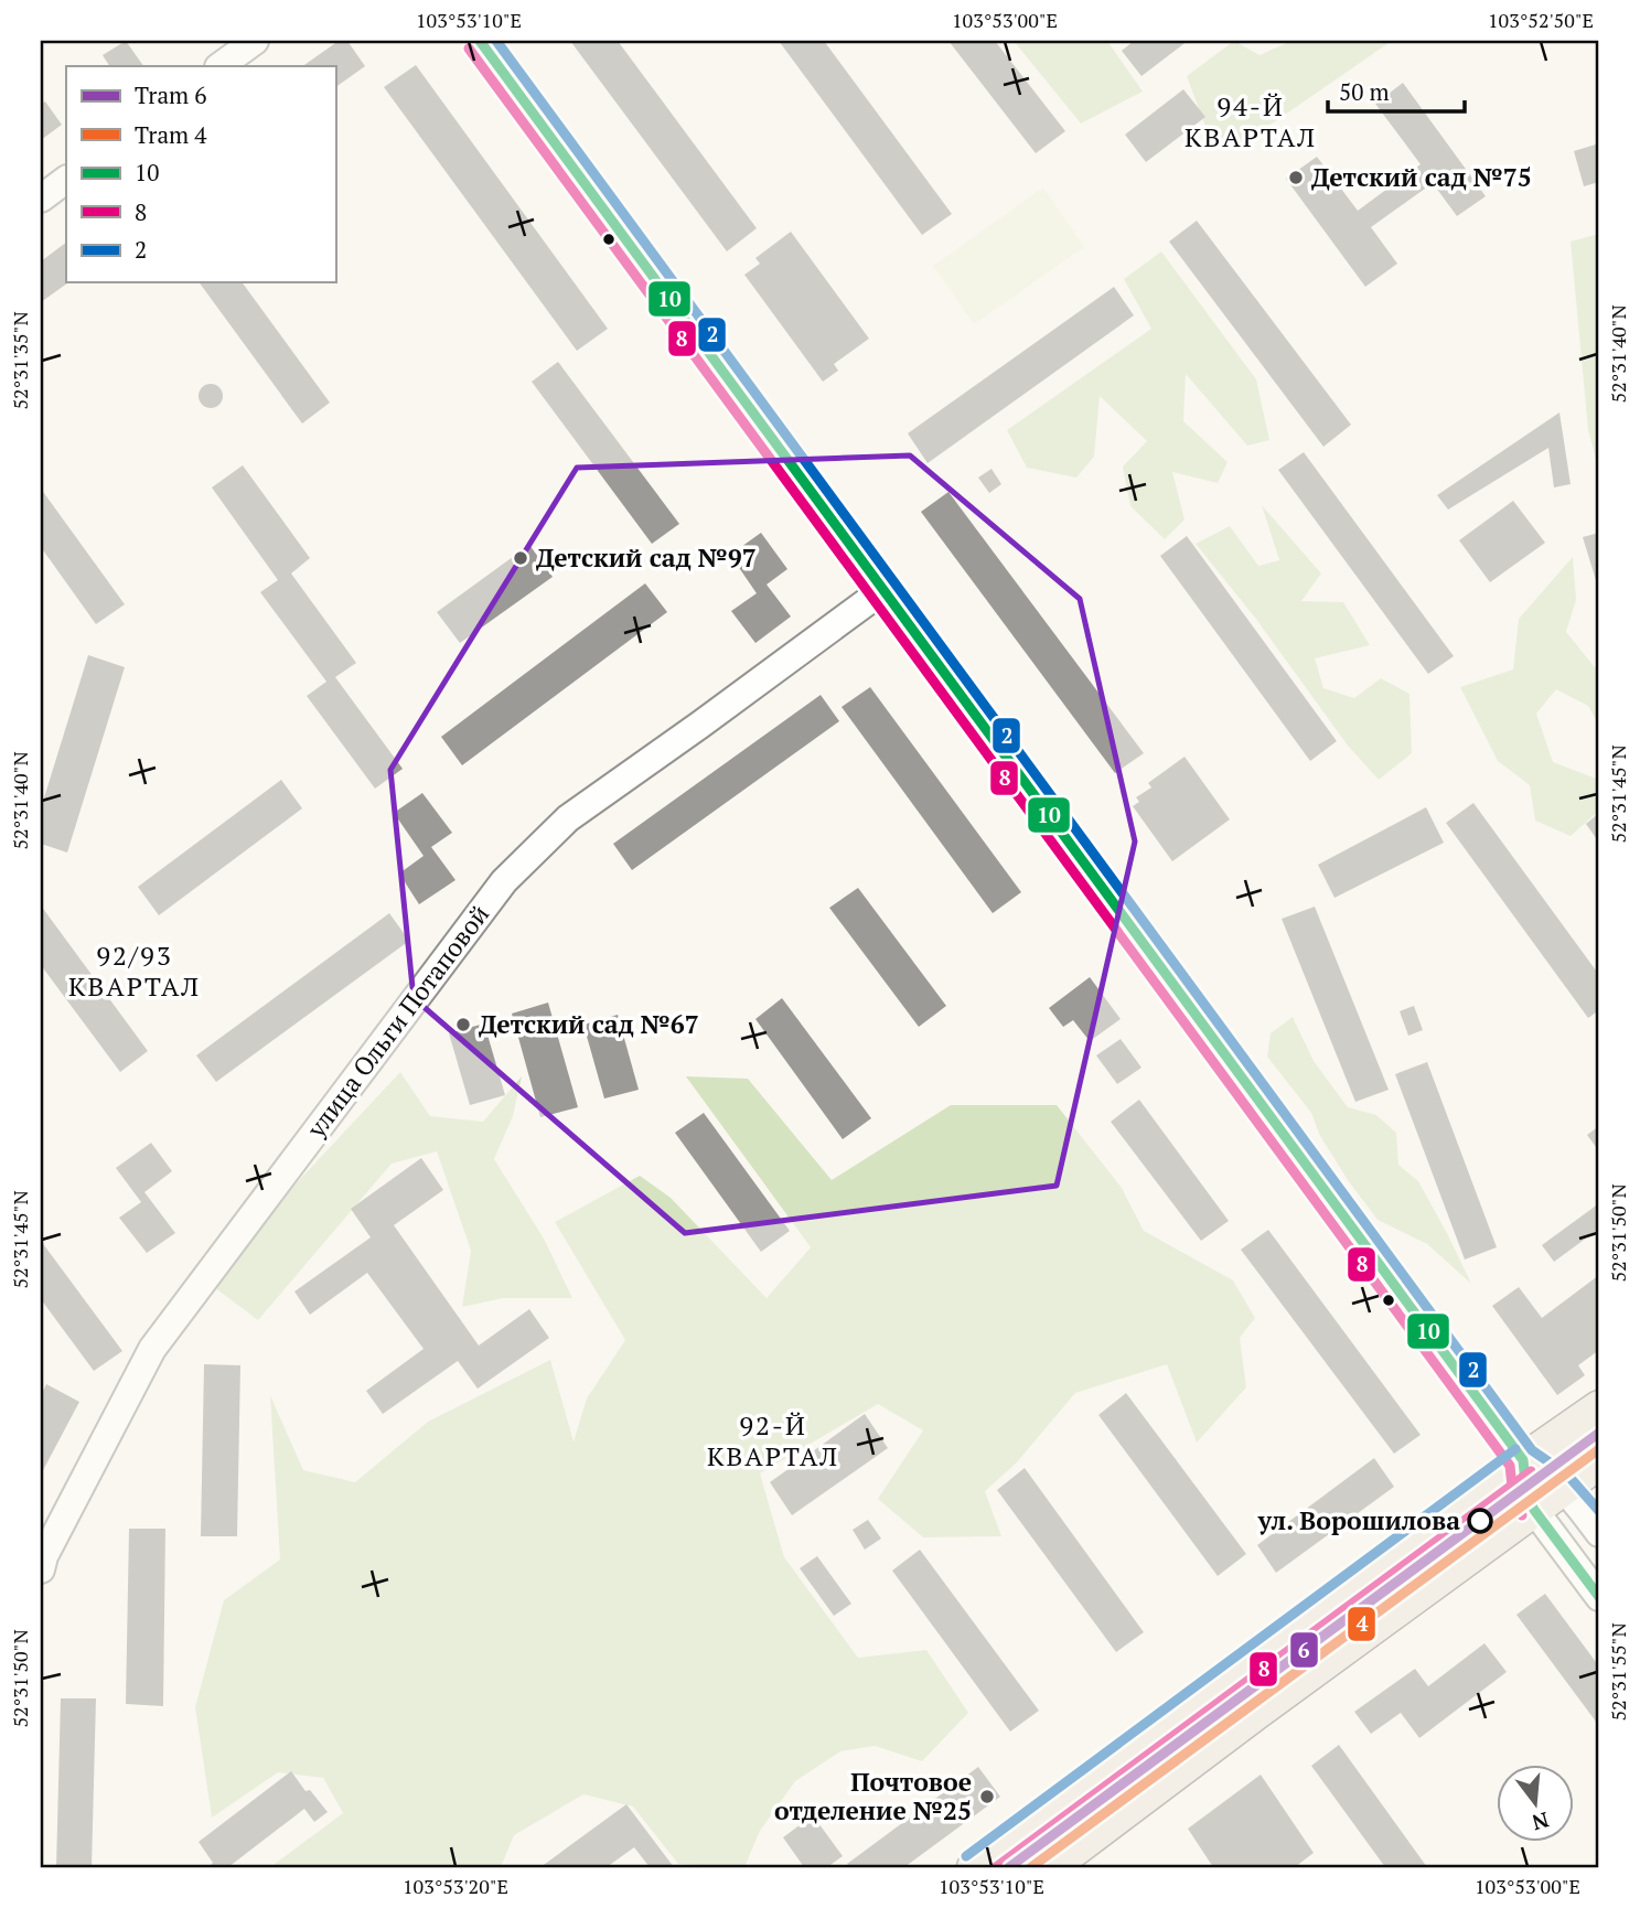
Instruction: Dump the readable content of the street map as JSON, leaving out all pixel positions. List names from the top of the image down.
{
  "streets": {
    "street": ["улица Ольги Потаповой"]
  },
  "districts": ["94-Й КВАРТАЛ", "92/93 КВАРТАЛ", "92-Й КВАРТАЛ"],
  "places": [
    "Детский сад №75",
    "Детский сад №97",
    "Детский сад №67",
    "ул. Ворошилова",
    "Почтовое отделение №25"
  ],
  "lines": [
    "transit line 10",
    "transit line 2",
    "transit line 8",
    "tram line 6",
    "tram line 4"
  ],
  "legend": [
    "Tram 6",
    "Tram 4",
    "10",
    "8",
    "2"
  ],
  "scale_bar": "50 m",
  "north": "bottom",
  "coordinates": [
    "103°53'10\"E",
    "103°53'00\"E",
    "103°52'50\"E",
    "52°31'40\"N",
    "52°31'35\"N",
    "52°31'45\"N",
    "52°31'50\"N",
    "52°31'55\"N",
    "103°53'20\"E"
  ]
}
